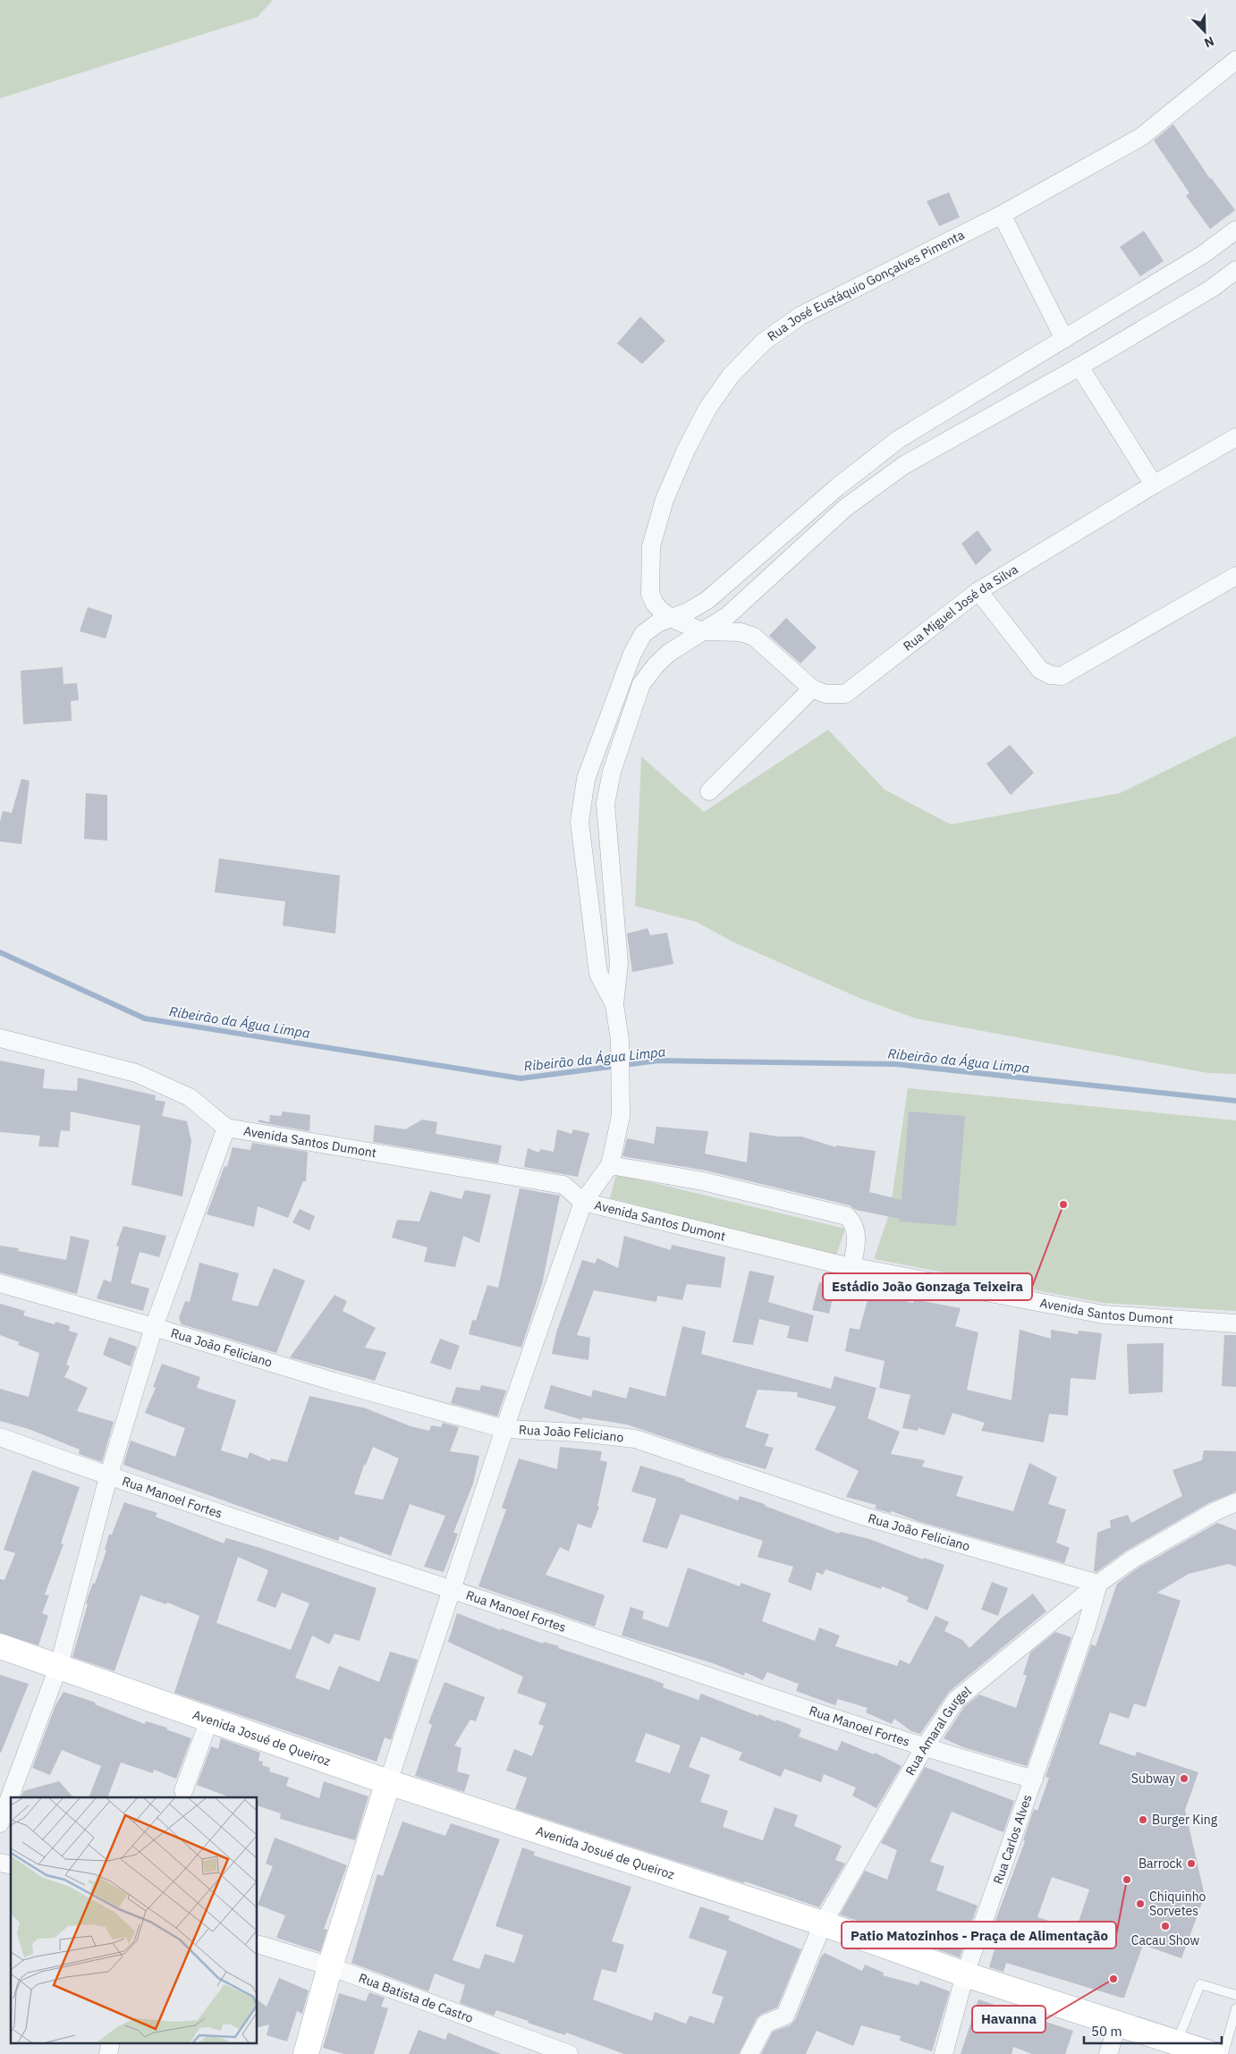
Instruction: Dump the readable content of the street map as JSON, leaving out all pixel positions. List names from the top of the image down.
{
  "streets": {
    "main road": ["Avenida Josué de Queiroz"],
    "street": [
      "Rua José Eustáquio Gonçalves Pimenta",
      "Rua Miguel José da Silva",
      "Avenida Santos Dumont",
      "Rua João Feliciano",
      "Rua Manoel Fortes",
      "Rua Amaral Gurgel",
      "Rua Carlos Alves",
      "Rua Batista de Castro"
    ]
  },
  "crossings": [
    ["Rua João Feliciano", "Rua Amaral Gurgel"],
    ["Rua João Feliciano", "Rua Carlos Alves"],
    ["Rua Manoel Fortes", "Rua Amaral Gurgel"],
    ["Rua Manoel Fortes", "Rua Carlos Alves"],
    ["Rua Amaral Gurgel", "Avenida Josué de Queiroz"],
    ["Rua Amaral Gurgel", "Rua Carlos Alves"],
    ["Avenida Josué de Queiroz", "Rua Carlos Alves"]
  ],
  "water": ["Ribeirão da Água Limpa"],
  "places": [
    "Estádio João Gonzaga Teixeira",
    "Subway",
    "Burger King",
    "Barrock",
    "Patio Matozinhos - Praça de Alimentação",
    "Chiquinho Sorvetes",
    "Cacau Show",
    "Havanna"
  ],
  "scale_bar": "50 m",
  "north": "bottom right"
}
